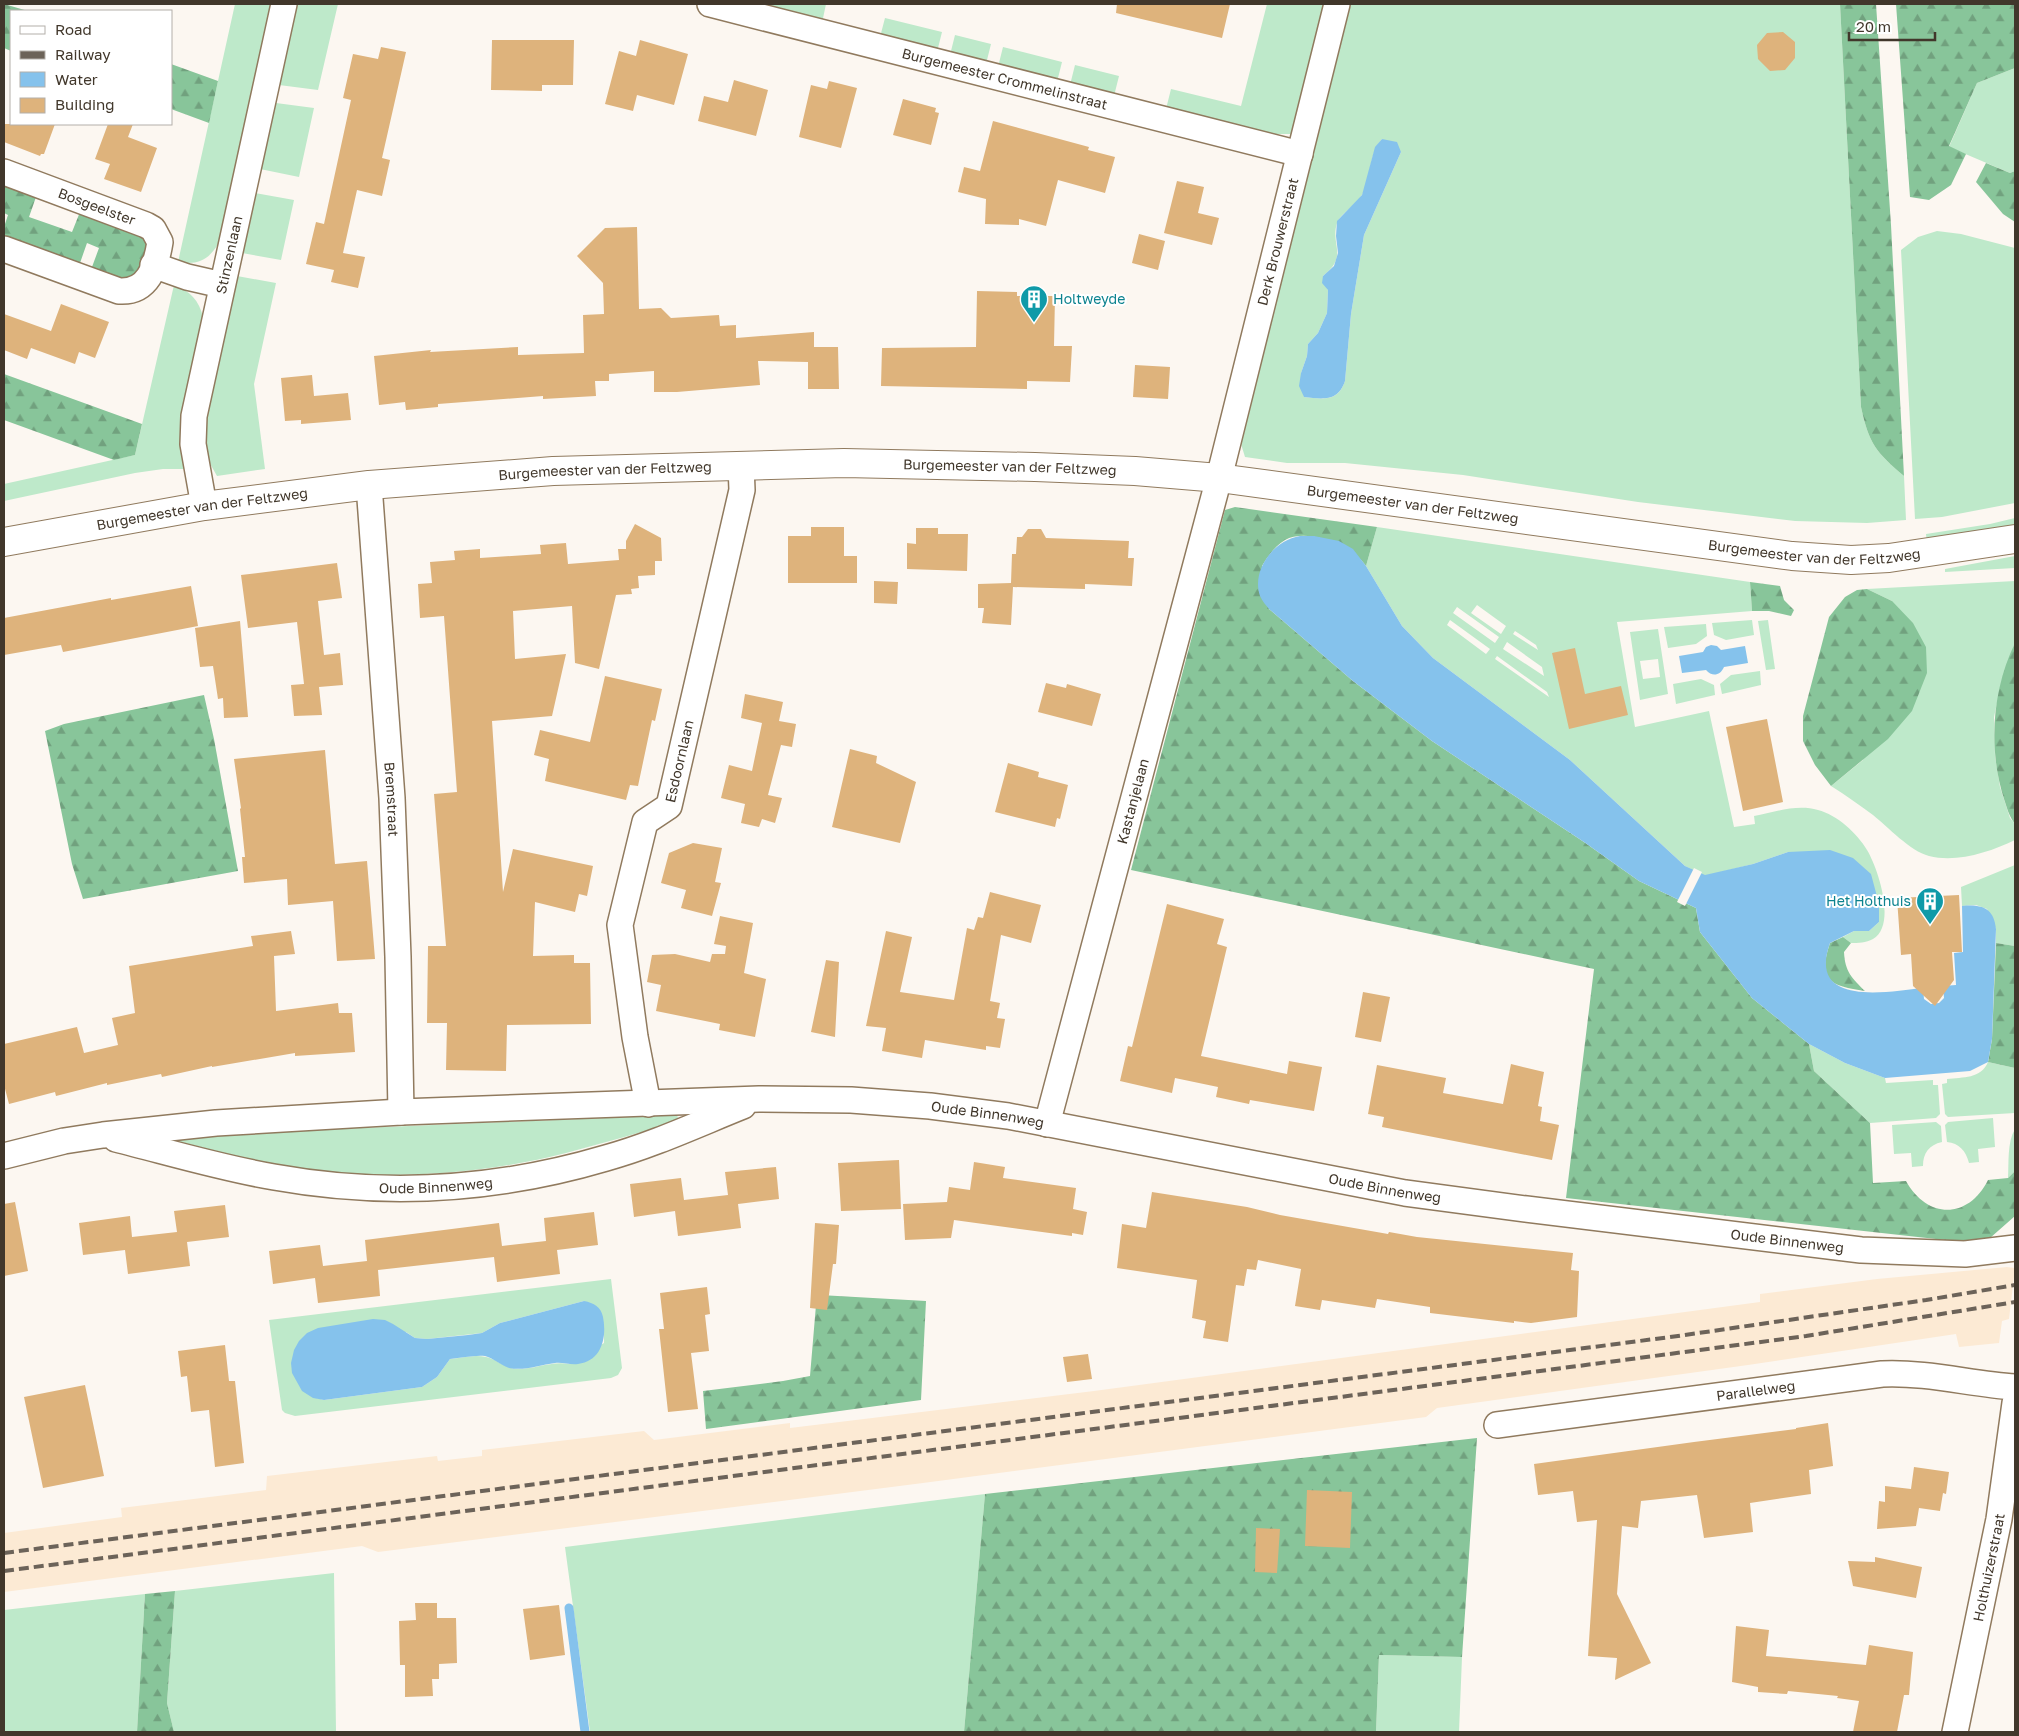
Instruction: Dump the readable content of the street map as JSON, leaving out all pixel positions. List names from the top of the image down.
{
  "streets": {
    "street": [
      "Burgemeester Crommelinstraat",
      "Bosgeelster",
      "Derk Brouwerstraat",
      "Stinzenlaan",
      "Burgemeester van der Feltzweg",
      "Esdoornlaan",
      "Bremstraat",
      "Kastanjelaan",
      "Oude Binnenweg",
      "Parallelweg",
      "Holthuizerstraat"
    ]
  },
  "crossings": [
    ["Burgemeester Crommelinstraat", "Derk Brouwerstraat"],
    ["Derk Brouwerstraat", "Burgemeester van der Feltzweg"],
    ["Derk Brouwerstraat", "Kastanjelaan"],
    ["Stinzenlaan", "Burgemeester van der Feltzweg"],
    ["Burgemeester van der Feltzweg", "Esdoornlaan"],
    ["Burgemeester van der Feltzweg", "Bremstraat"],
    ["Burgemeester van der Feltzweg", "Kastanjelaan"],
    ["Esdoornlaan", "Oude Binnenweg"],
    ["Bremstraat", "Oude Binnenweg"],
    ["Kastanjelaan", "Oude Binnenweg"]
  ],
  "places": {
    "building": ["Holtweyde", "Het Holthuis"]
  },
  "legend": [
    "Road",
    "Railway",
    "Water",
    "Building"
  ],
  "scale_bar": "20 m"
}
